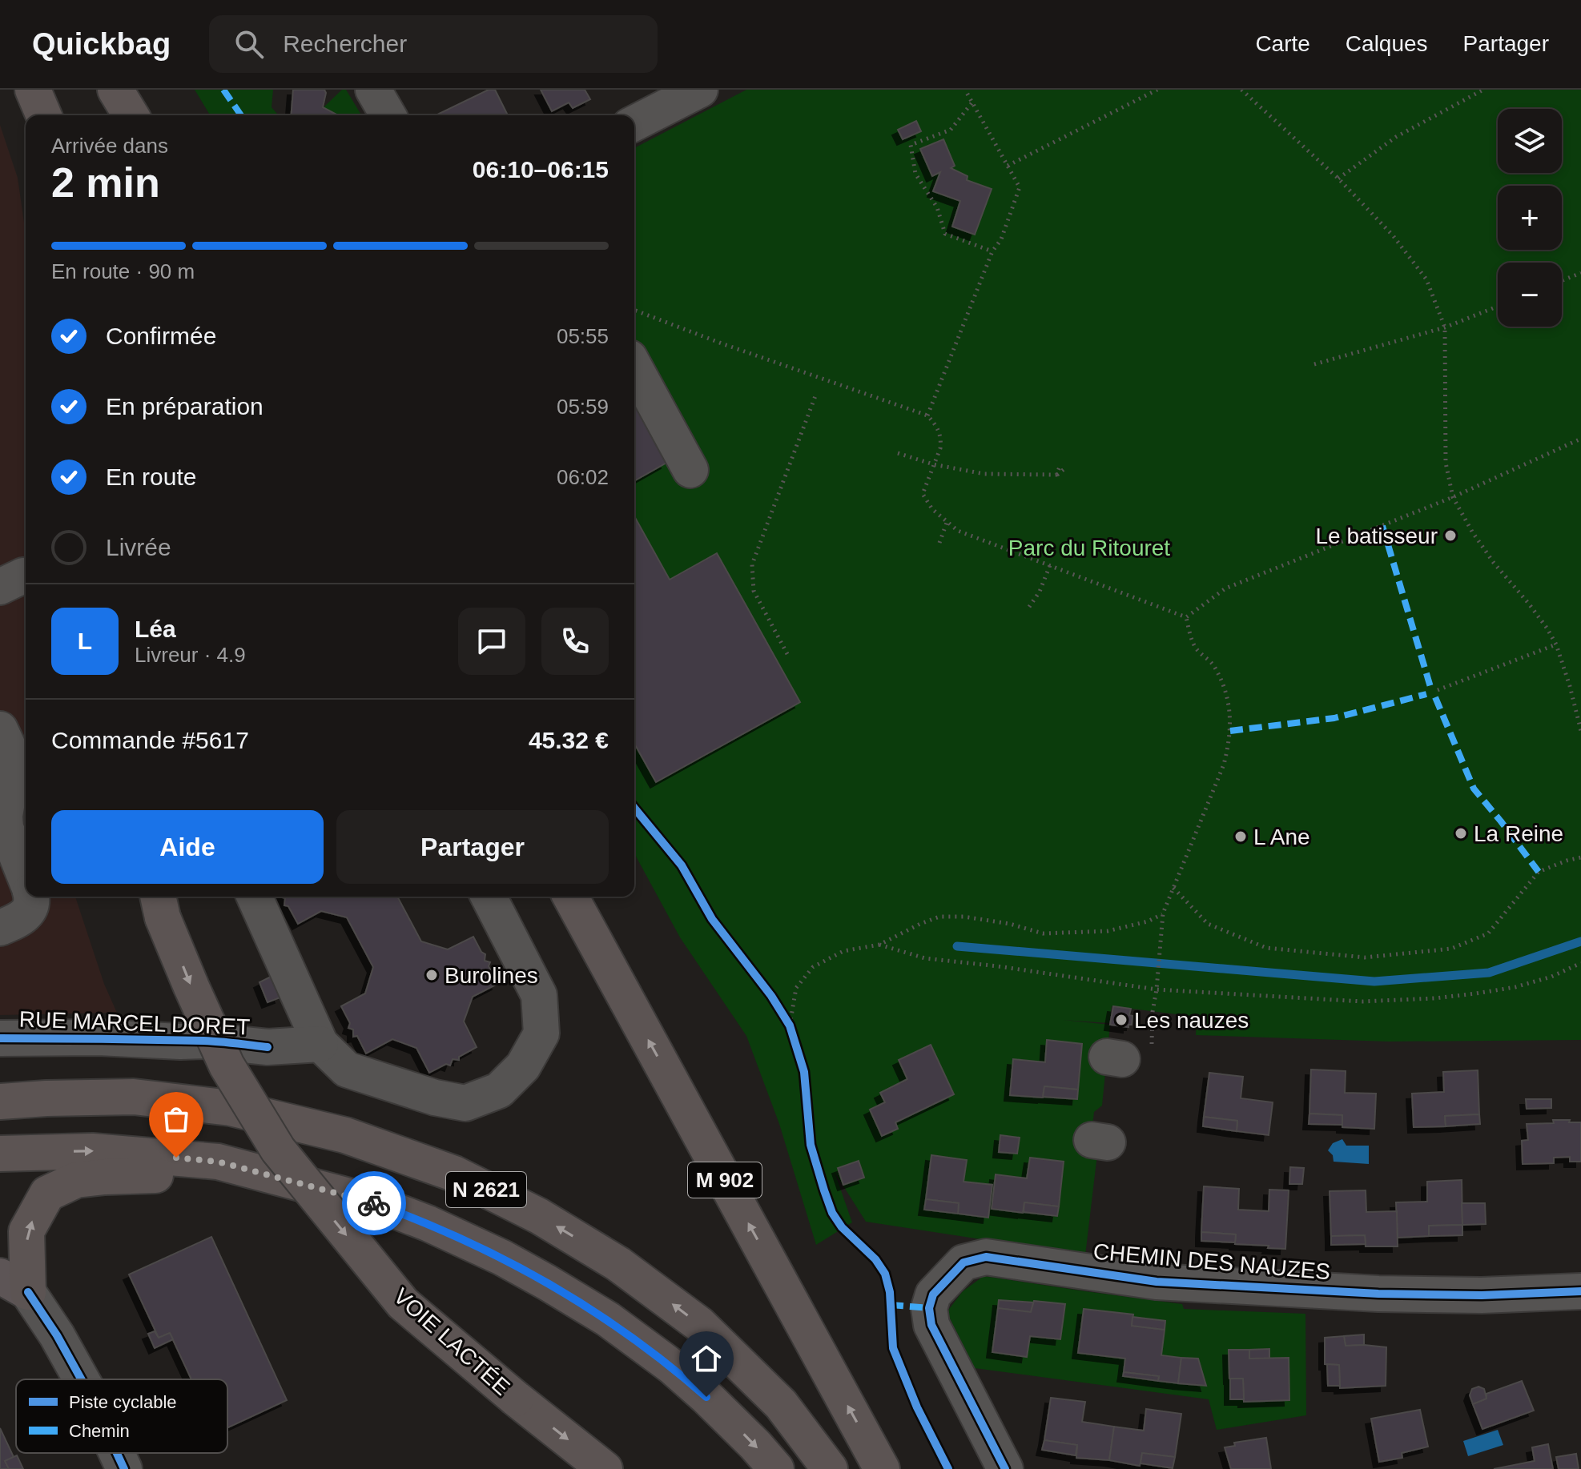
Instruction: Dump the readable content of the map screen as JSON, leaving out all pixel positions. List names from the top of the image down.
{
  "streets": {
    "highway": ["M 902", "N 2621", "VOIE LACTÉE"],
    "street": ["RUE MARCEL DORET", "CHEMIN DES NAUZES"]
  },
  "parks": ["Parc du Ritouret"],
  "places": [
    "Le batisseur",
    "La Reine",
    "L Ane",
    "Burolines",
    "Les nauzes"
  ],
  "legend": ["Piste cyclable", "Chemin"],
  "page": {
    "header": "Quickbag",
    "search": "Rechercher",
    "nav": ["Carte", "Calques", "Partager"],
    "map_buttons": ["+", "−"],
    "heading": ["2 min", "Arrivée dans", "06:10–06:15"],
    "panel": [
      "Léa",
      "Livreur · 4.9",
      "Commande #5617",
      "45.32 €"
    ],
    "bar": "En route · 90 m",
    "list": [
      ["Confirmée", "05:55"],
      ["En préparation", "05:59"],
      ["En route", "06:02"],
      "Livrée"
    ],
    "round": "L",
    "buttons": ["Aide", "Partager"]
  }
}
